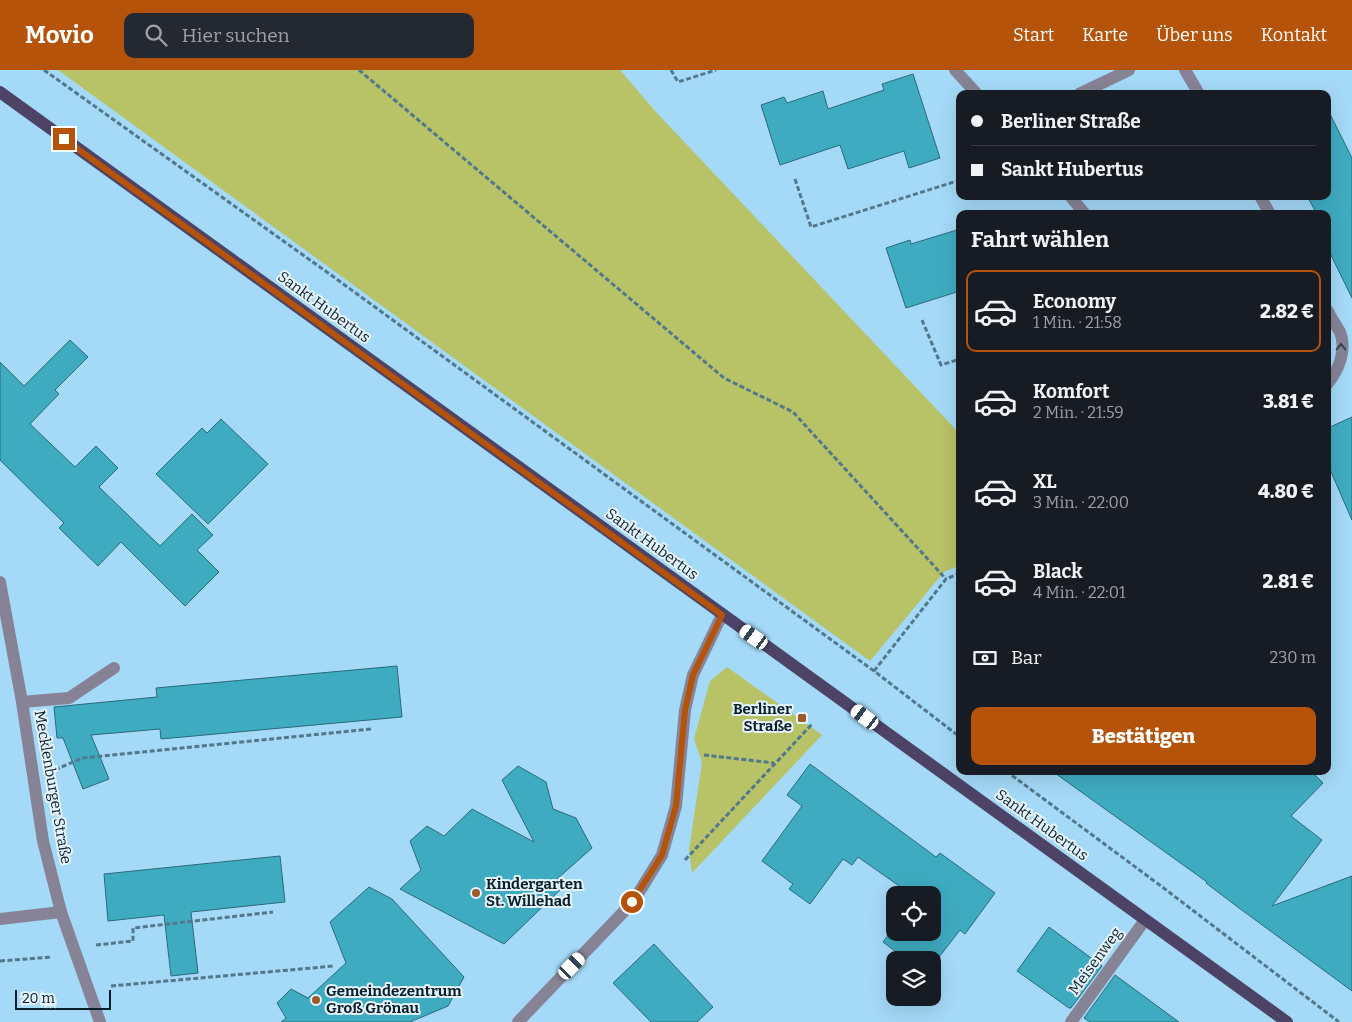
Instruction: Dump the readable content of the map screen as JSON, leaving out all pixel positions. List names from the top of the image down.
{
  "streets": {
    "main road": ["Sankt Hubertus"],
    "street": ["Mecklenburger Straße", "Meisenweg"]
  },
  "crossings": [
    ["Sankt Hubertus", "Meisenweg"]
  ],
  "places": {
    "transit": ["Berliner Straße"],
    "other": ["Kindergarten St. Willehad", "Gemeindezentrum Groß Grönau"]
  },
  "scale_bar": "20 m",
  "page": {
    "header": "Movio",
    "search": "Hier suchen",
    "nav": [
      "Start",
      "Karte",
      "Über uns",
      "Kontakt"
    ],
    "banner": ["Berliner Straße", "Sankt Hubertus"],
    "heading": "Fahrt wählen",
    "list": [
      {
        "name": "Economy",
        "note": "1 Min. · 21:58",
        "value": "2.82 €"
      },
      {
        "name": "Komfort",
        "note": "2 Min. · 21:59",
        "value": "3.81 €"
      },
      {
        "name": "XL",
        "note": "3 Min. · 22:00",
        "value": "4.80 €"
      },
      {
        "name": "Black",
        "note": "4 Min. · 22:01",
        "value": "2.81 €"
      }
    ],
    "pay": ["Bar", "230 m"],
    "buttons": "Bestätigen",
    "scale": "20 m"
  }
}
